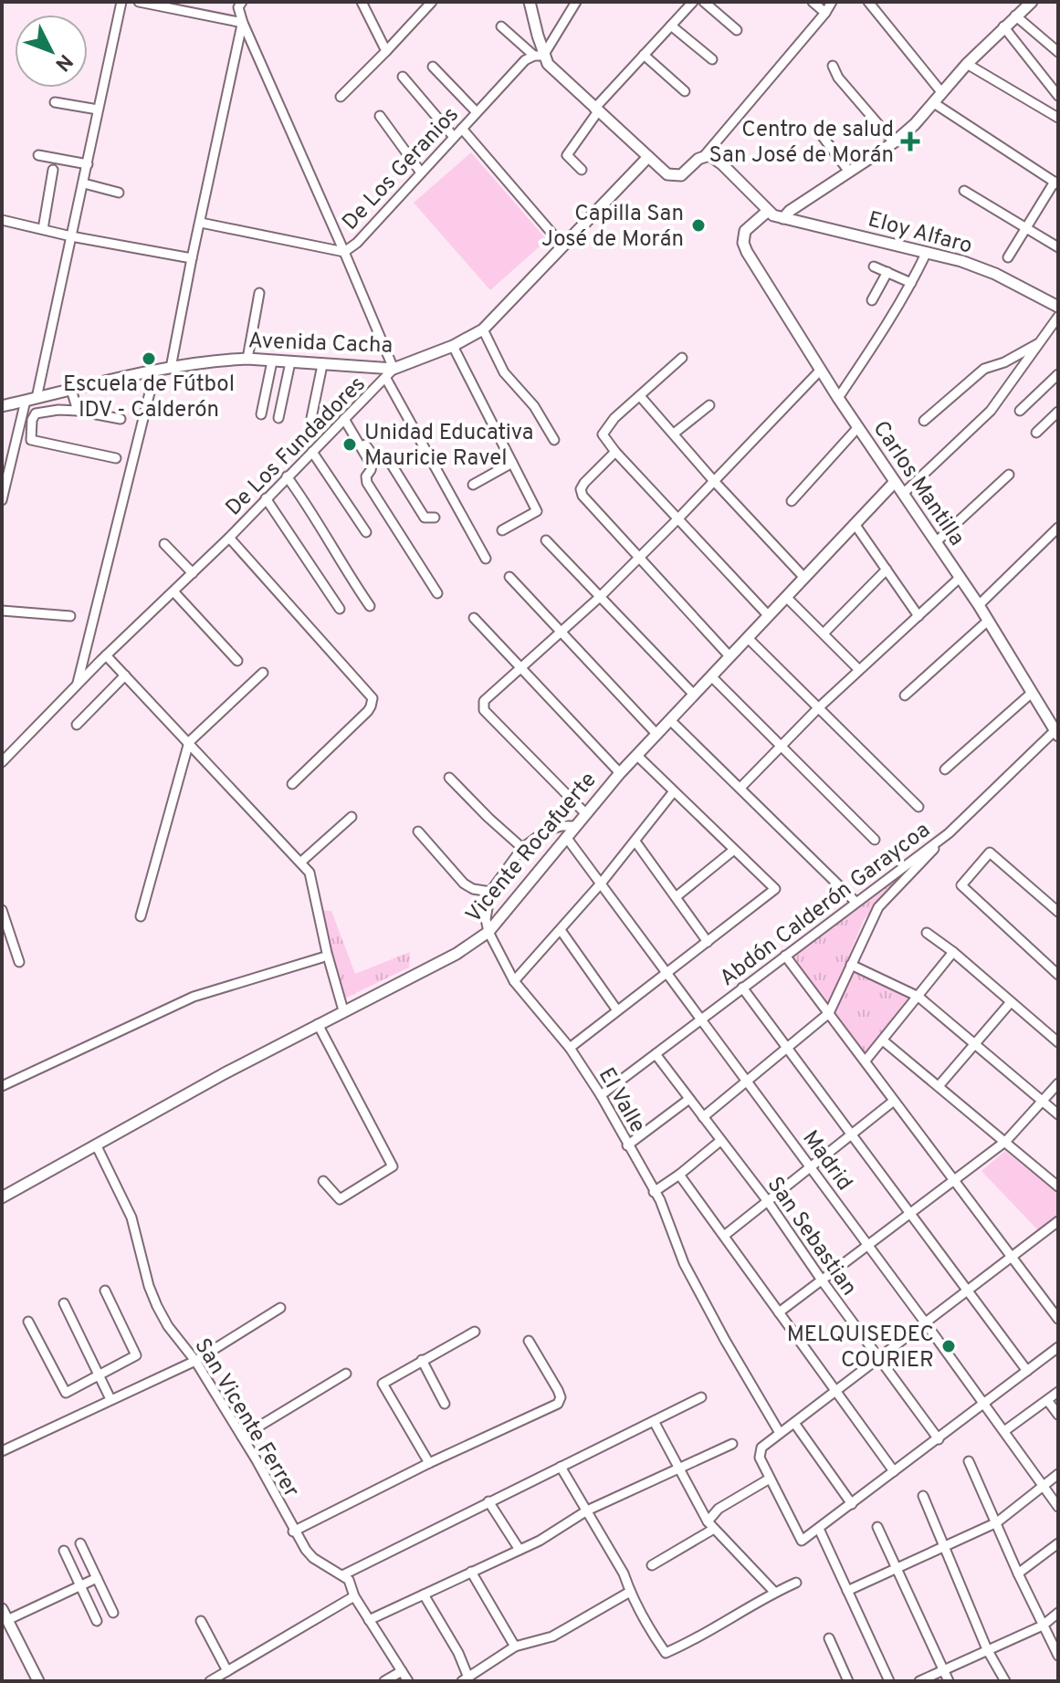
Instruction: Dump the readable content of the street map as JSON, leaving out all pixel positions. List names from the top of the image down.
{
  "streets": {
    "street": [
      "De Los Geranios",
      "Eloy Alfaro",
      "Avenida Cacha",
      "De Los Fundadores",
      "Carlos Mantilla",
      "Vicente Rocafuerte",
      "Abdón Calderón Garaycoa",
      "El Valle",
      "Madrid",
      "San Sebastian",
      "San Vicente Ferrer"
    ]
  },
  "crossings": [
    ["De Los Geranios", "De Los Fundadores"],
    ["Eloy Alfaro", "Carlos Mantilla"],
    ["Avenida Cacha", "De Los Fundadores"],
    ["Carlos Mantilla", "Vicente Rocafuerte"],
    ["Carlos Mantilla", "Abdón Calderón Garaycoa"],
    ["Vicente Rocafuerte", "El Valle"],
    ["Vicente Rocafuerte", "Madrid"],
    ["Vicente Rocafuerte", "San Vicente Ferrer"],
    ["Abdón Calderón Garaycoa", "El Valle"],
    ["Abdón Calderón Garaycoa", "Madrid"],
    ["Abdón Calderón Garaycoa", "San Sebastian"]
  ],
  "places": {
    "health": ["Centro de salud San José de Morán"],
    "other": [
      "Capilla San José de Morán",
      "Escuela de Fútbol IDV - Calderón",
      "Unidad Educativa Mauricie Ravel",
      "MELQUISEDEC COURIER"
    ]
  },
  "north": "bottom right"
}
